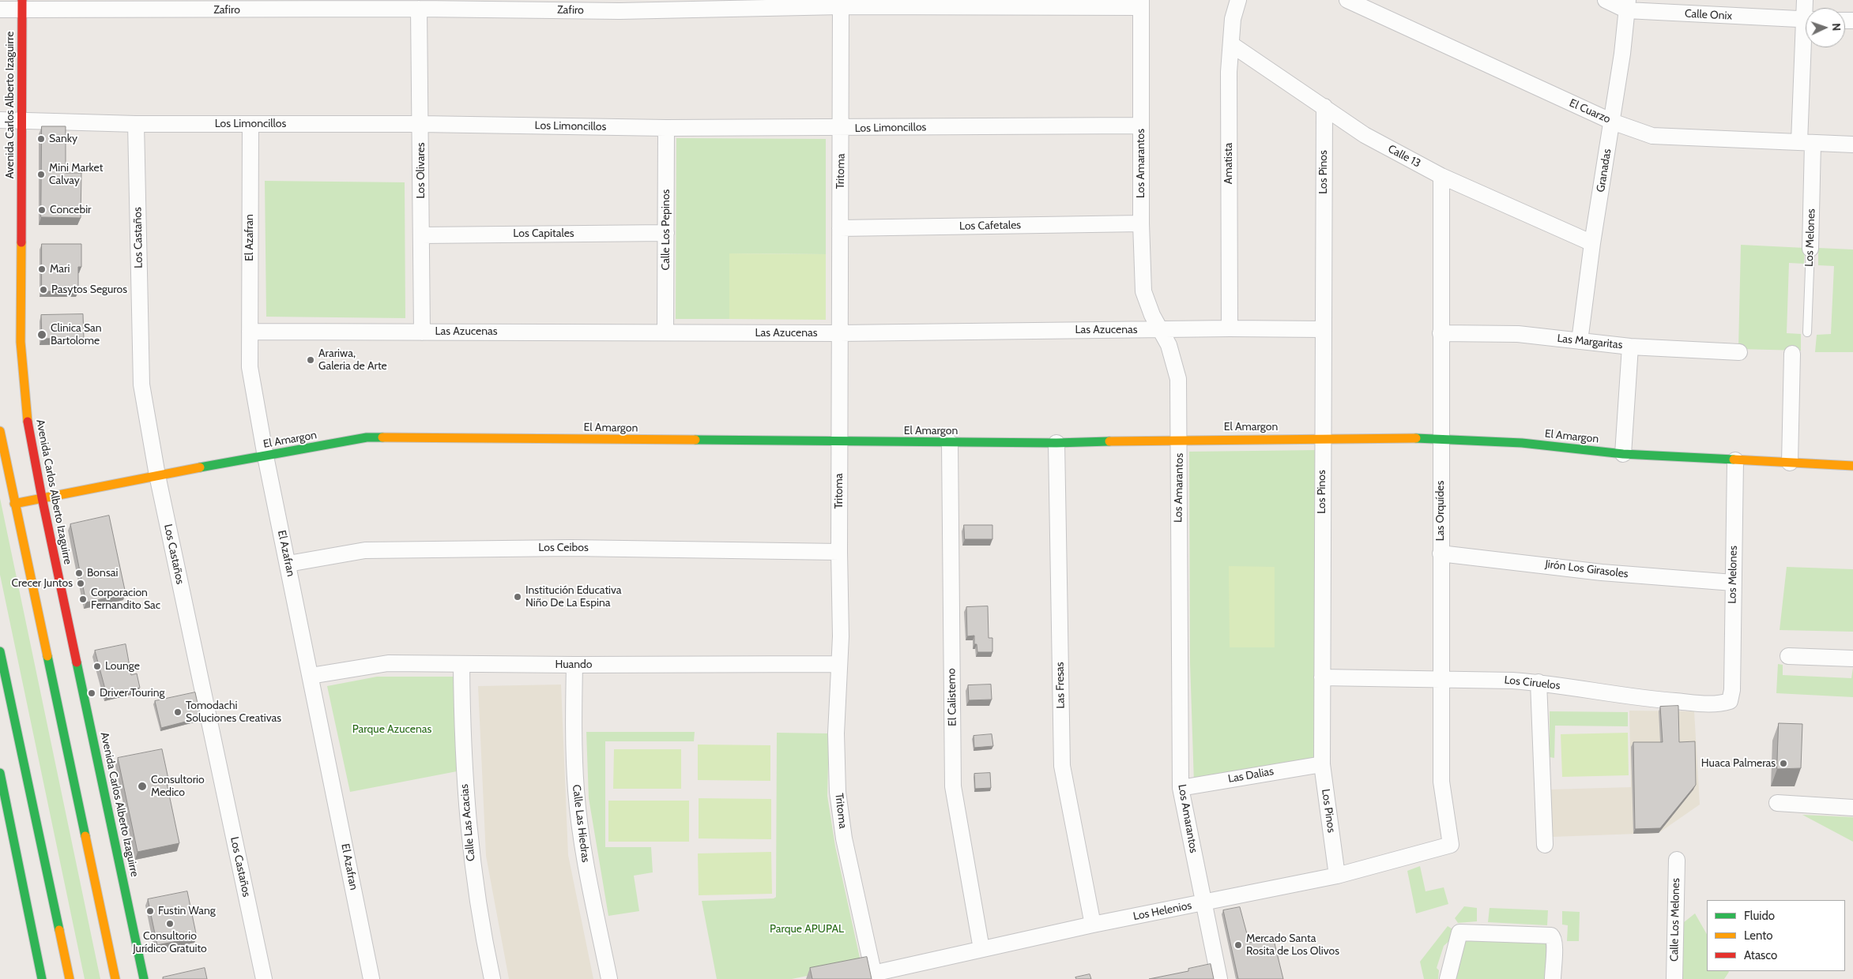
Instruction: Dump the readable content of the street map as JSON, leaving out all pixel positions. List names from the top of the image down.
{
  "streets": {
    "street": [
      "Zafiro",
      "Calle Onix",
      "Avenida Carlos Alberto Izaguirre",
      "El Cuarzo",
      "Los Limoncillos",
      "Calle 13",
      "Los Amarantos",
      "Amatista",
      "Los Olivares",
      "Granadas",
      "Tritoma",
      "Los Pinos",
      "Los Cafetales",
      "Calle Los Pepinos",
      "Los Capitales",
      "Los Castaños",
      "El Azafran",
      "Los Melones",
      "Las Azucenas",
      "Las Margaritas",
      "El Amargon",
      "Las Orquídes",
      "Los Ceibos",
      "Jirón Los Girasoles",
      "Huando",
      "Los Ciruelos",
      "Las Fresas",
      "El Calistemo",
      "Las Dalias",
      "Calle Las Acacias",
      "Calle Las Hiedras",
      "Los Helenios",
      "Calle Los Melones"
    ]
  },
  "crossings": [
    ["Zafiro", "Avenida Carlos Alberto Izaguirre"],
    ["Zafiro", "Los Amarantos"],
    ["Zafiro", "Los Olivares"],
    ["Zafiro", "Tritoma"],
    ["Calle Onix", "Granadas"],
    ["Avenida Carlos Alberto Izaguirre", "Los Limoncillos"],
    ["Avenida Carlos Alberto Izaguirre", "El Amargon"],
    ["El Cuarzo", "Granadas"],
    ["El Cuarzo", "Los Melones"],
    ["Los Limoncillos", "Los Amarantos"],
    ["Los Limoncillos", "Los Olivares"],
    ["Los Limoncillos", "Tritoma"],
    ["Los Limoncillos", "Calle Los Pepinos"],
    ["Los Limoncillos", "Los Castaños"],
    ["Los Limoncillos", "El Azafran"],
    ["Calle 13", "Amatista"],
    ["Calle 13", "Granadas"],
    ["Calle 13", "Los Pinos"],
    ["Calle 13", "Las Orquídes"],
    ["Los Amarantos", "Los Cafetales"],
    ["Los Amarantos", "Las Azucenas"],
    ["Los Amarantos", "El Amargon"],
    ["Los Amarantos", "Las Dalias"],
    ["Los Amarantos", "Los Helenios"],
    ["Amatista", "Las Azucenas"],
    ["Los Olivares", "Los Capitales"],
    ["Los Olivares", "Las Azucenas"],
    ["Granadas", "Las Margaritas"],
    ["Tritoma", "Los Cafetales"],
    ["Tritoma", "Las Azucenas"],
    ["Tritoma", "El Amargon"],
    ["Tritoma", "Los Ceibos"],
    ["Tritoma", "Huando"],
    ["Tritoma", "Los Helenios"],
    ["Los Pinos", "Las Azucenas"],
    ["Los Pinos", "El Amargon"],
    ["Los Pinos", "Los Ciruelos"],
    ["Los Pinos", "Las Dalias"],
    ["Los Pinos", "Los Helenios"],
    ["Calle Los Pepinos", "Los Capitales"],
    ["Calle Los Pepinos", "Las Azucenas"],
    ["Los Castaños", "El Amargon"],
    ["El Azafran", "Las Azucenas"],
    ["El Azafran", "El Amargon"],
    ["El Azafran", "Los Ceibos"],
    ["El Azafran", "Huando"],
    ["Los Melones", "El Amargon"],
    ["Los Melones", "Jirón Los Girasoles"],
    ["Los Melones", "Los Ciruelos"],
    ["Las Margaritas", "Las Orquídes"],
    ["El Amargon", "Las Orquídes"],
    ["El Amargon", "Las Fresas"],
    ["El Amargon", "El Calistemo"],
    ["Las Orquídes", "Jirón Los Girasoles"],
    ["Las Orquídes", "Los Ciruelos"],
    ["Las Orquídes", "Los Helenios"],
    ["Huando", "Calle Las Acacias"],
    ["Huando", "Calle Las Hiedras"],
    ["Las Fresas", "Los Helenios"],
    ["El Calistemo", "Los Helenios"]
  ],
  "parks": ["Parque Azucenas", "Parque APUPAL"],
  "places": [
    "Sanky",
    "Mini Market Calvay",
    "Concebir",
    "Mari",
    "Pasytos Seguros",
    "Clinica San Bartolome",
    "Arariwa, Galeria de Arte",
    "Bonsai",
    "Crecer Juntos",
    "Institución Educativa Niño De La Espina",
    "Corporacion Fernandito Sac",
    "Lounge",
    "Driver Touring",
    "Tomodachi Soluciones Creativas",
    "Huaca Palmeras",
    "Consultorio Medico",
    "Fustin Wang",
    "Consultorio Jurídico Gratuito",
    "Mercado Santa Rosita de Los Olivos"
  ],
  "legend": ["Fluido", "Lento", "Atasco"],
  "north": "right"
}
